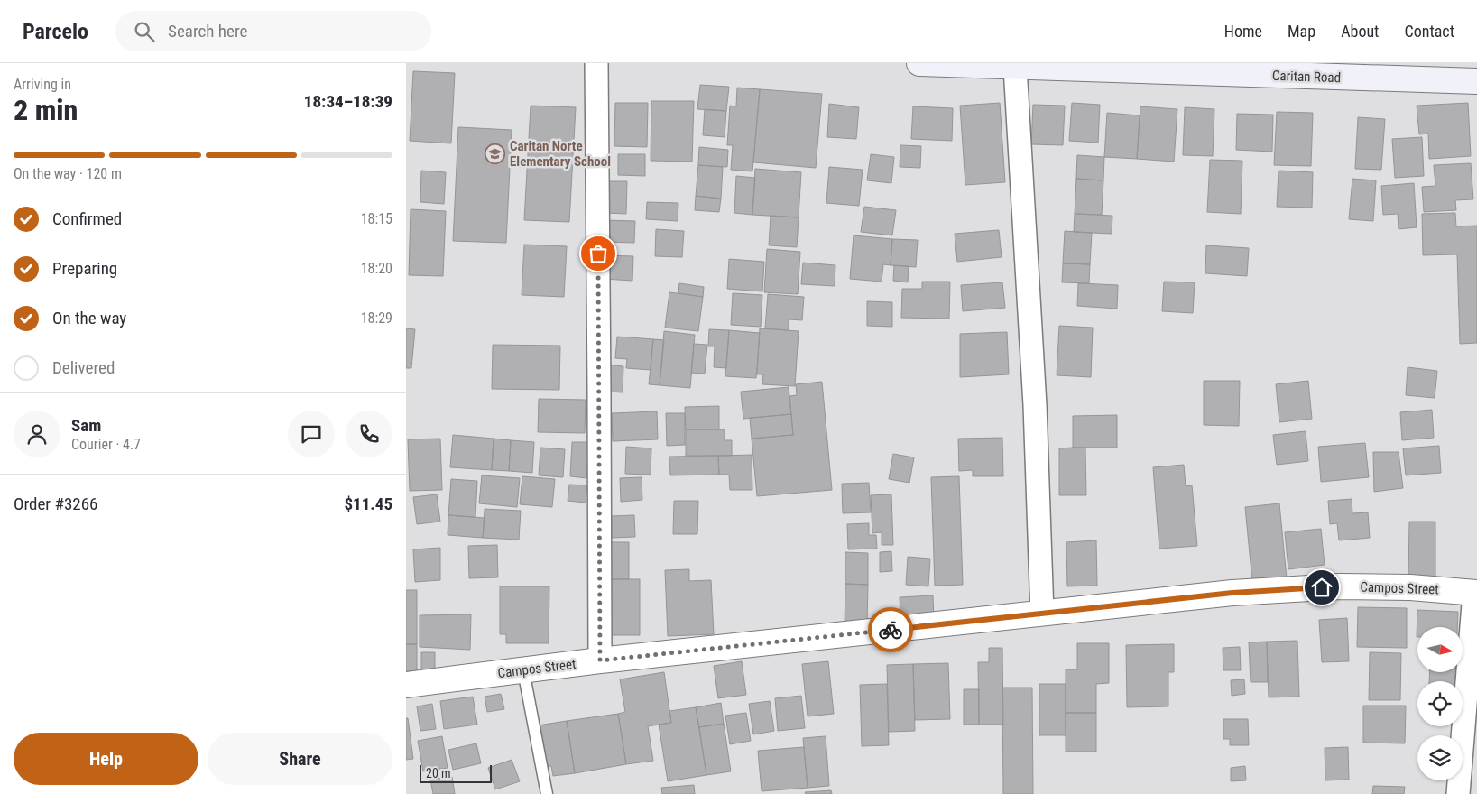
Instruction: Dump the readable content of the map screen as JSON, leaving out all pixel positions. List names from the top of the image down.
{
  "streets": {
    "main road": ["Caritan Road"],
    "street": ["Campos Street"]
  },
  "places": {
    "school or university": ["Caritan Norte Elementary School"]
  },
  "scale_bar": "20 m",
  "north": "right",
  "page": {
    "header": "Parcelo",
    "search": "Search here",
    "nav": [
      "Home",
      "Map",
      "About",
      "Contact"
    ],
    "heading": ["2 min", "Arriving in", "18:34–18:39"],
    "panel": [
      "Sam",
      "Courier · 4.7",
      "Order #3266",
      "$11.45"
    ],
    "bar": "On the way · 120 m",
    "list": [
      ["Confirmed", "18:15"],
      ["Preparing", "18:20"],
      ["On the way", "18:29"],
      "Delivered"
    ],
    "buttons": ["Help", "Share"],
    "scale": "20 m"
  }
}
